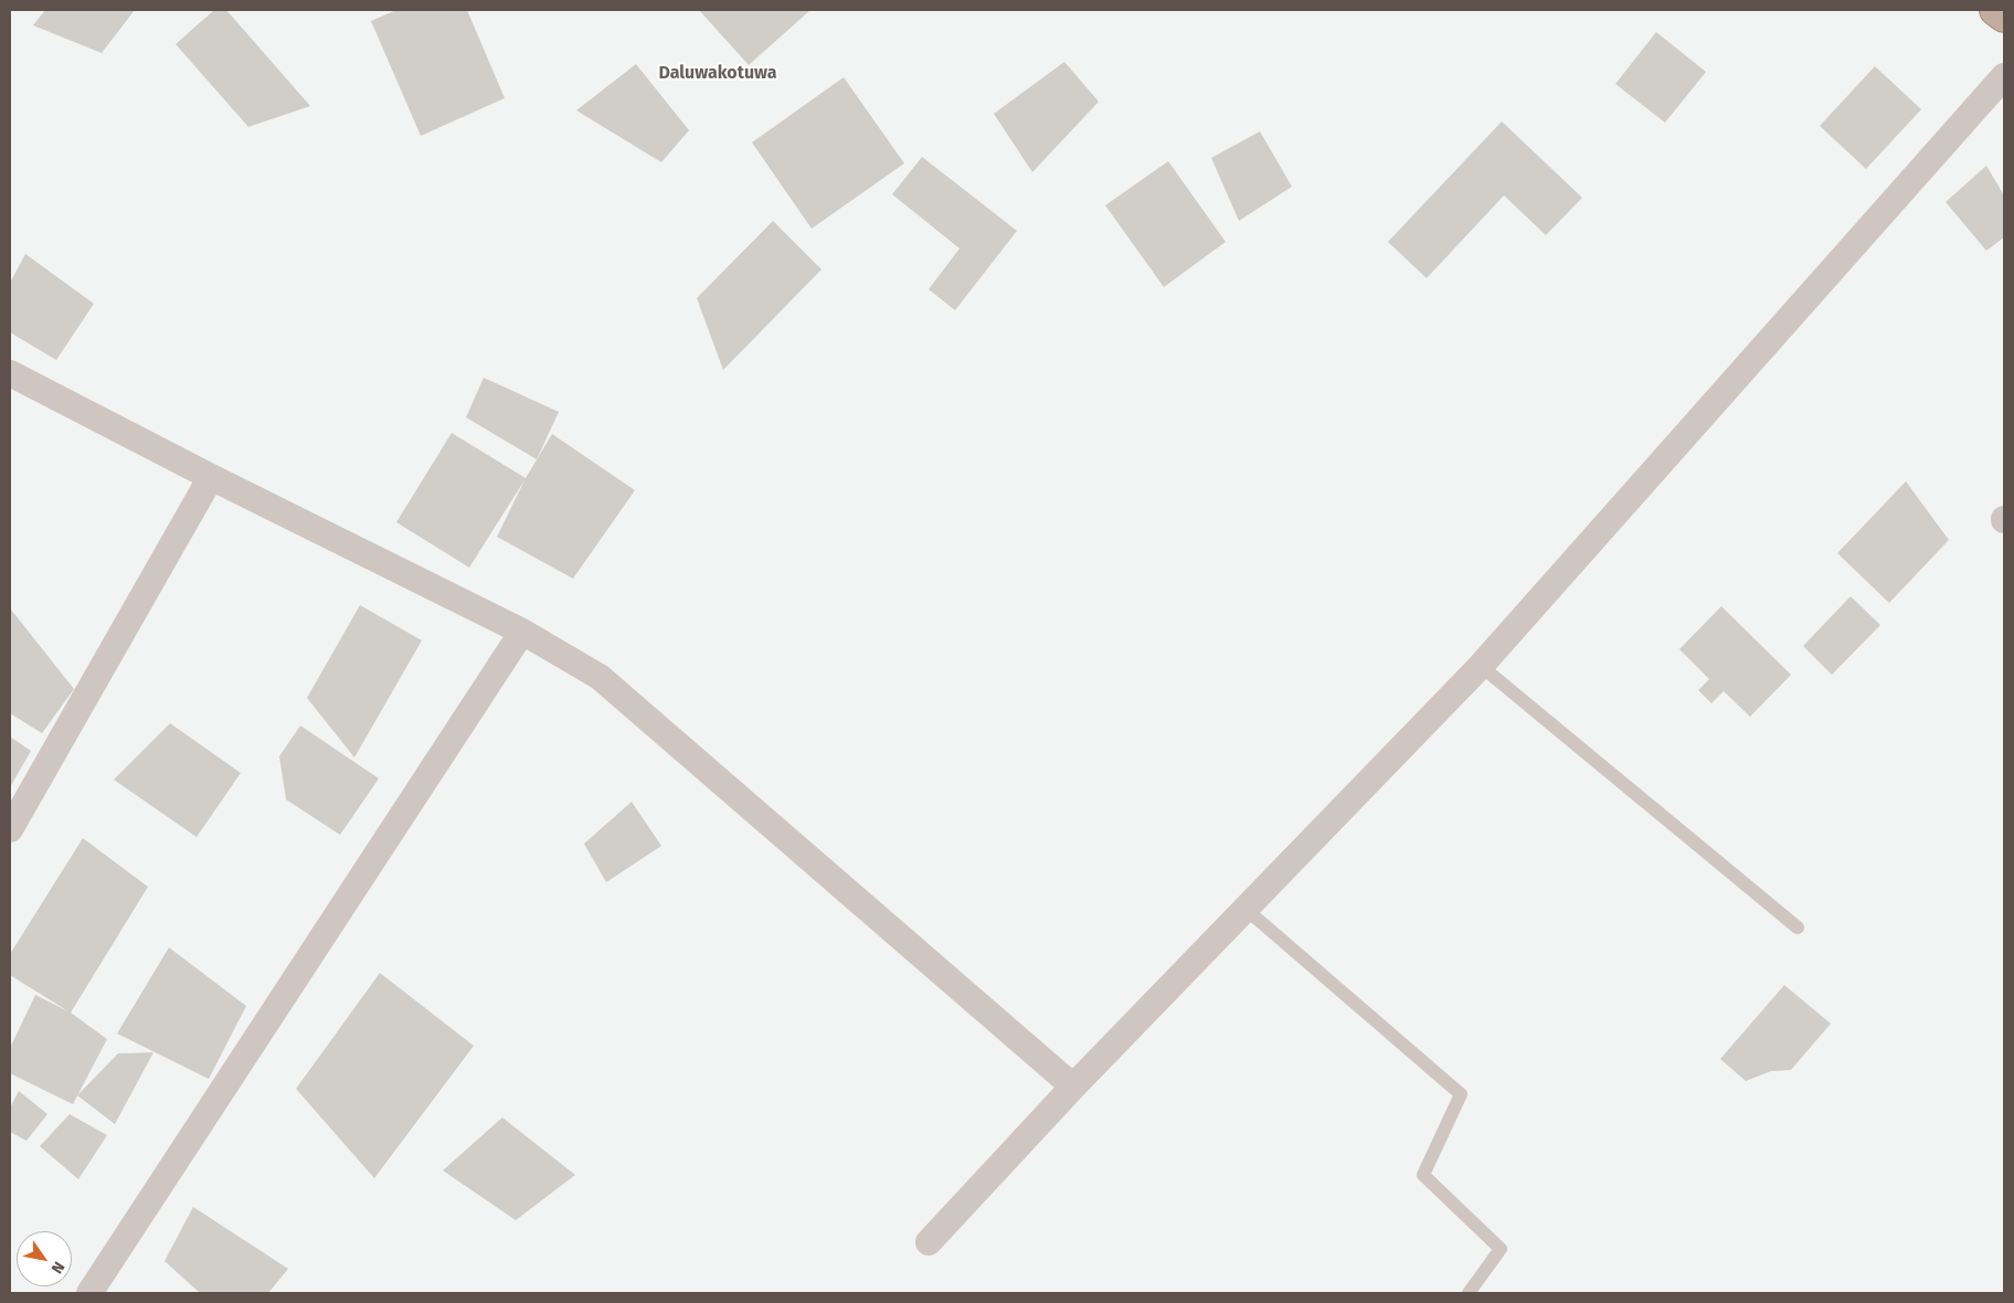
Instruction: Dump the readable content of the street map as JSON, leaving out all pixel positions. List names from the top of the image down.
{
  "districts": ["Daluwakotuwa"],
  "north": "bottom right"
}
